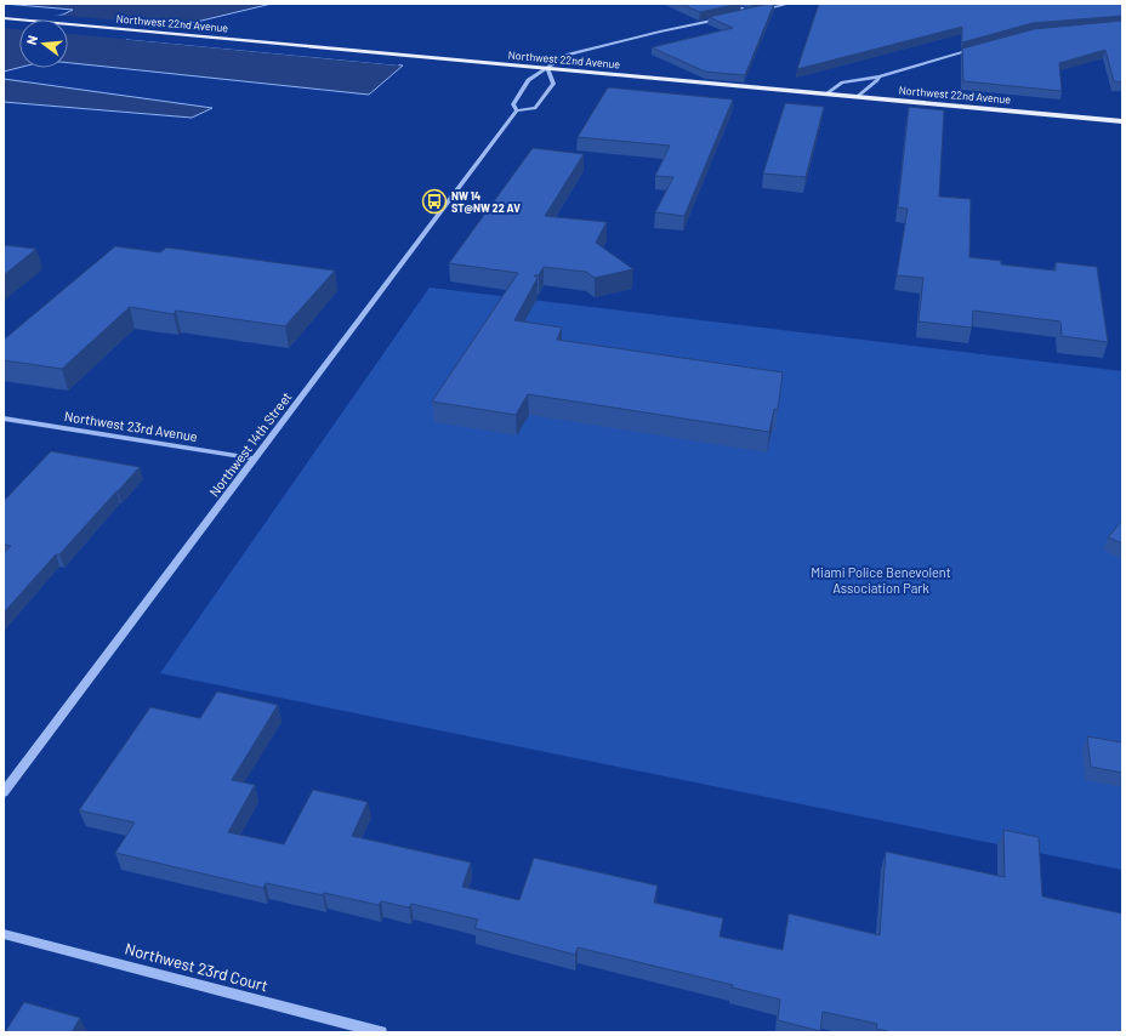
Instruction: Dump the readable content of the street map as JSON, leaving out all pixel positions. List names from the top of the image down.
{
  "streets": {
    "main road": ["Northwest 22nd Avenue"],
    "street": ["Northwest 23rd Avenue", "Northwest 14th Street", "Northwest 23rd Court"]
  },
  "crossings": [
    ["Northwest 22nd Avenue", "Northwest 14th Street"],
    ["Northwest 23rd Avenue", "Northwest 14th Street"]
  ],
  "parks": ["Miami Police Benevolent Association Park"],
  "places": {
    "bus stop": ["NW 14 ST@NW 22 AV"]
  },
  "north": "left"
}
